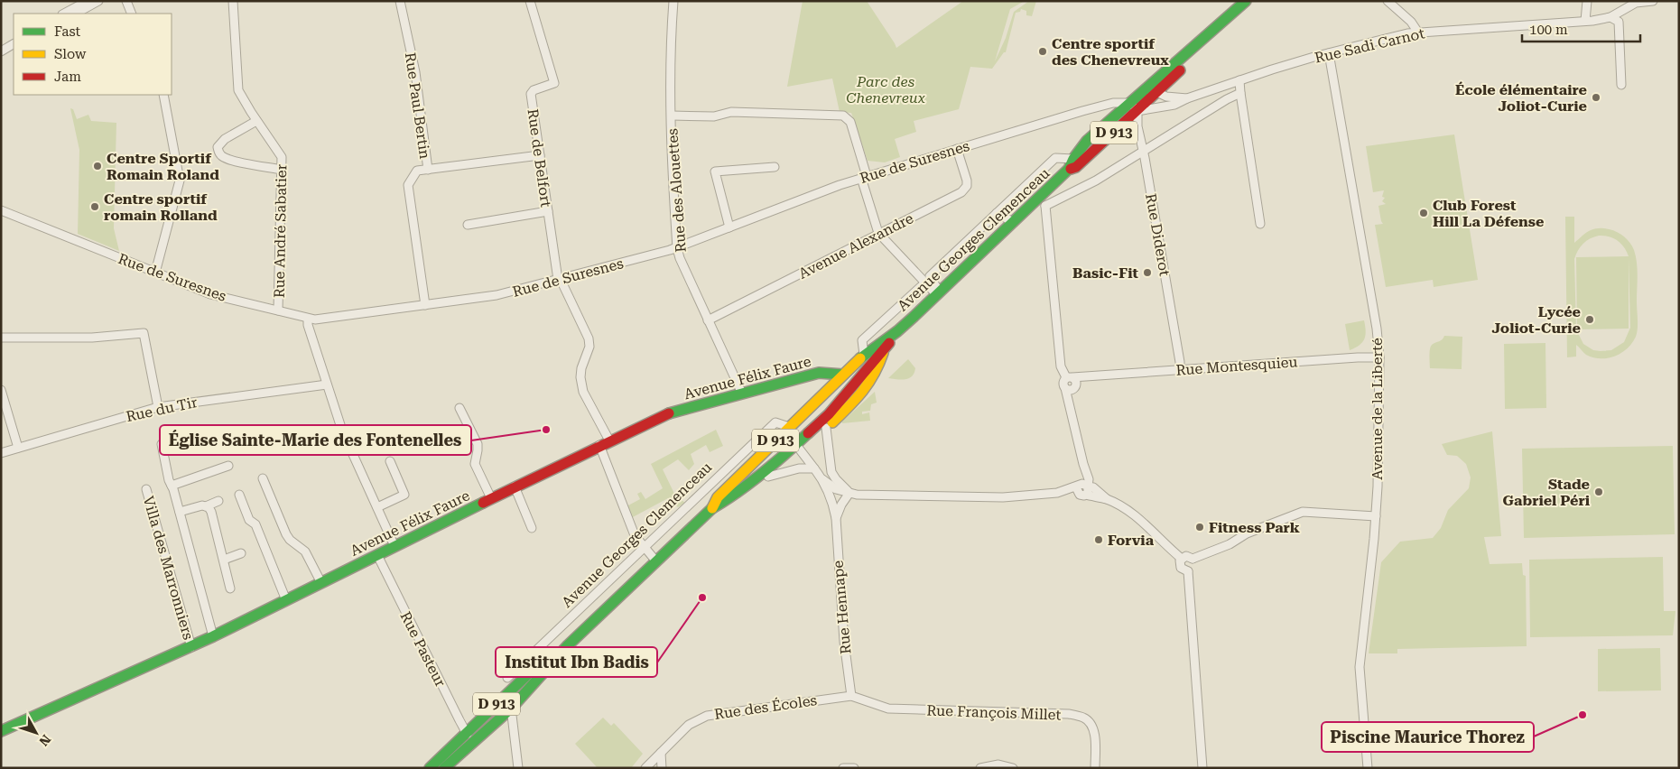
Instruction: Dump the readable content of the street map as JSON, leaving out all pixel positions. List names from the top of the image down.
{
  "streets": {
    "main road": ["D 913", "Avenue Georges Clemenceau", "Avenue Félix Faure"],
    "street": [
      "Rue Sadi Carnot",
      "Rue Paul Bertin",
      "Rue de Belfort",
      "Rue de Suresnes",
      "Rue des Alouettes",
      "Rue André Sabatier",
      "Rue Diderot",
      "Avenue Alexandre",
      "Rue Montesquieu",
      "Rue du Tir",
      "Avenue de la Liberté",
      "Villa des Marronniers",
      "Rue Hennape",
      "Rue Pasteur",
      "Rue des Écoles",
      "Rue François Millet"
    ]
  },
  "crossings": [
    ["Rue Sadi Carnot", "Rue Diderot"],
    ["Rue Sadi Carnot", "Avenue Georges Clemenceau"],
    ["Rue Sadi Carnot", "Avenue de la Liberté"],
    ["Rue Paul Bertin", "Rue de Suresnes"],
    ["Rue de Belfort", "Rue de Suresnes"],
    ["Rue de Suresnes", "Rue des Alouettes"],
    ["Rue de Suresnes", "Rue André Sabatier"],
    ["Rue de Suresnes", "Avenue Georges Clemenceau"],
    ["Rue de Suresnes", "Avenue Alexandre"],
    ["Rue des Alouettes", "Avenue Alexandre"],
    ["Rue des Alouettes", "Avenue Félix Faure"],
    ["Rue Diderot", "Avenue Georges Clemenceau"],
    ["Rue Diderot", "Rue Montesquieu"],
    ["Avenue Georges Clemenceau", "Avenue Félix Faure"],
    ["Avenue Georges Clemenceau", "Rue Hennape"],
    ["Avenue Georges Clemenceau", "Rue Pasteur"],
    ["Rue Montesquieu", "Avenue de la Liberté"],
    ["Avenue Félix Faure", "Villa des Marronniers"],
    ["Avenue Félix Faure", "Rue Pasteur"],
    ["Rue Hennape", "Rue des Écoles"],
    ["Rue Hennape", "Rue François Millet"],
    ["Rue des Écoles", "Rue François Millet"]
  ],
  "parks": ["Parc des Chenevreux"],
  "places": [
    "Centre sportif des Chenevreux",
    "École élémentaire Joliot-Curie",
    "Centre Sportif Romain Roland",
    "Centre sportif romain Rolland",
    "Club Forest Hill La Défense",
    "Basic-Fit",
    "Lycée Joliot-Curie",
    "Église Sainte-Marie des Fontenelles",
    "Stade Gabriel Péri",
    "Fitness Park",
    "Forvia",
    "Institut Ibn Badis",
    "Piscine Maurice Thorez"
  ],
  "legend": ["Fast", "Slow", "Jam"],
  "scale_bar": "100 m",
  "north": "bottom right"
}
